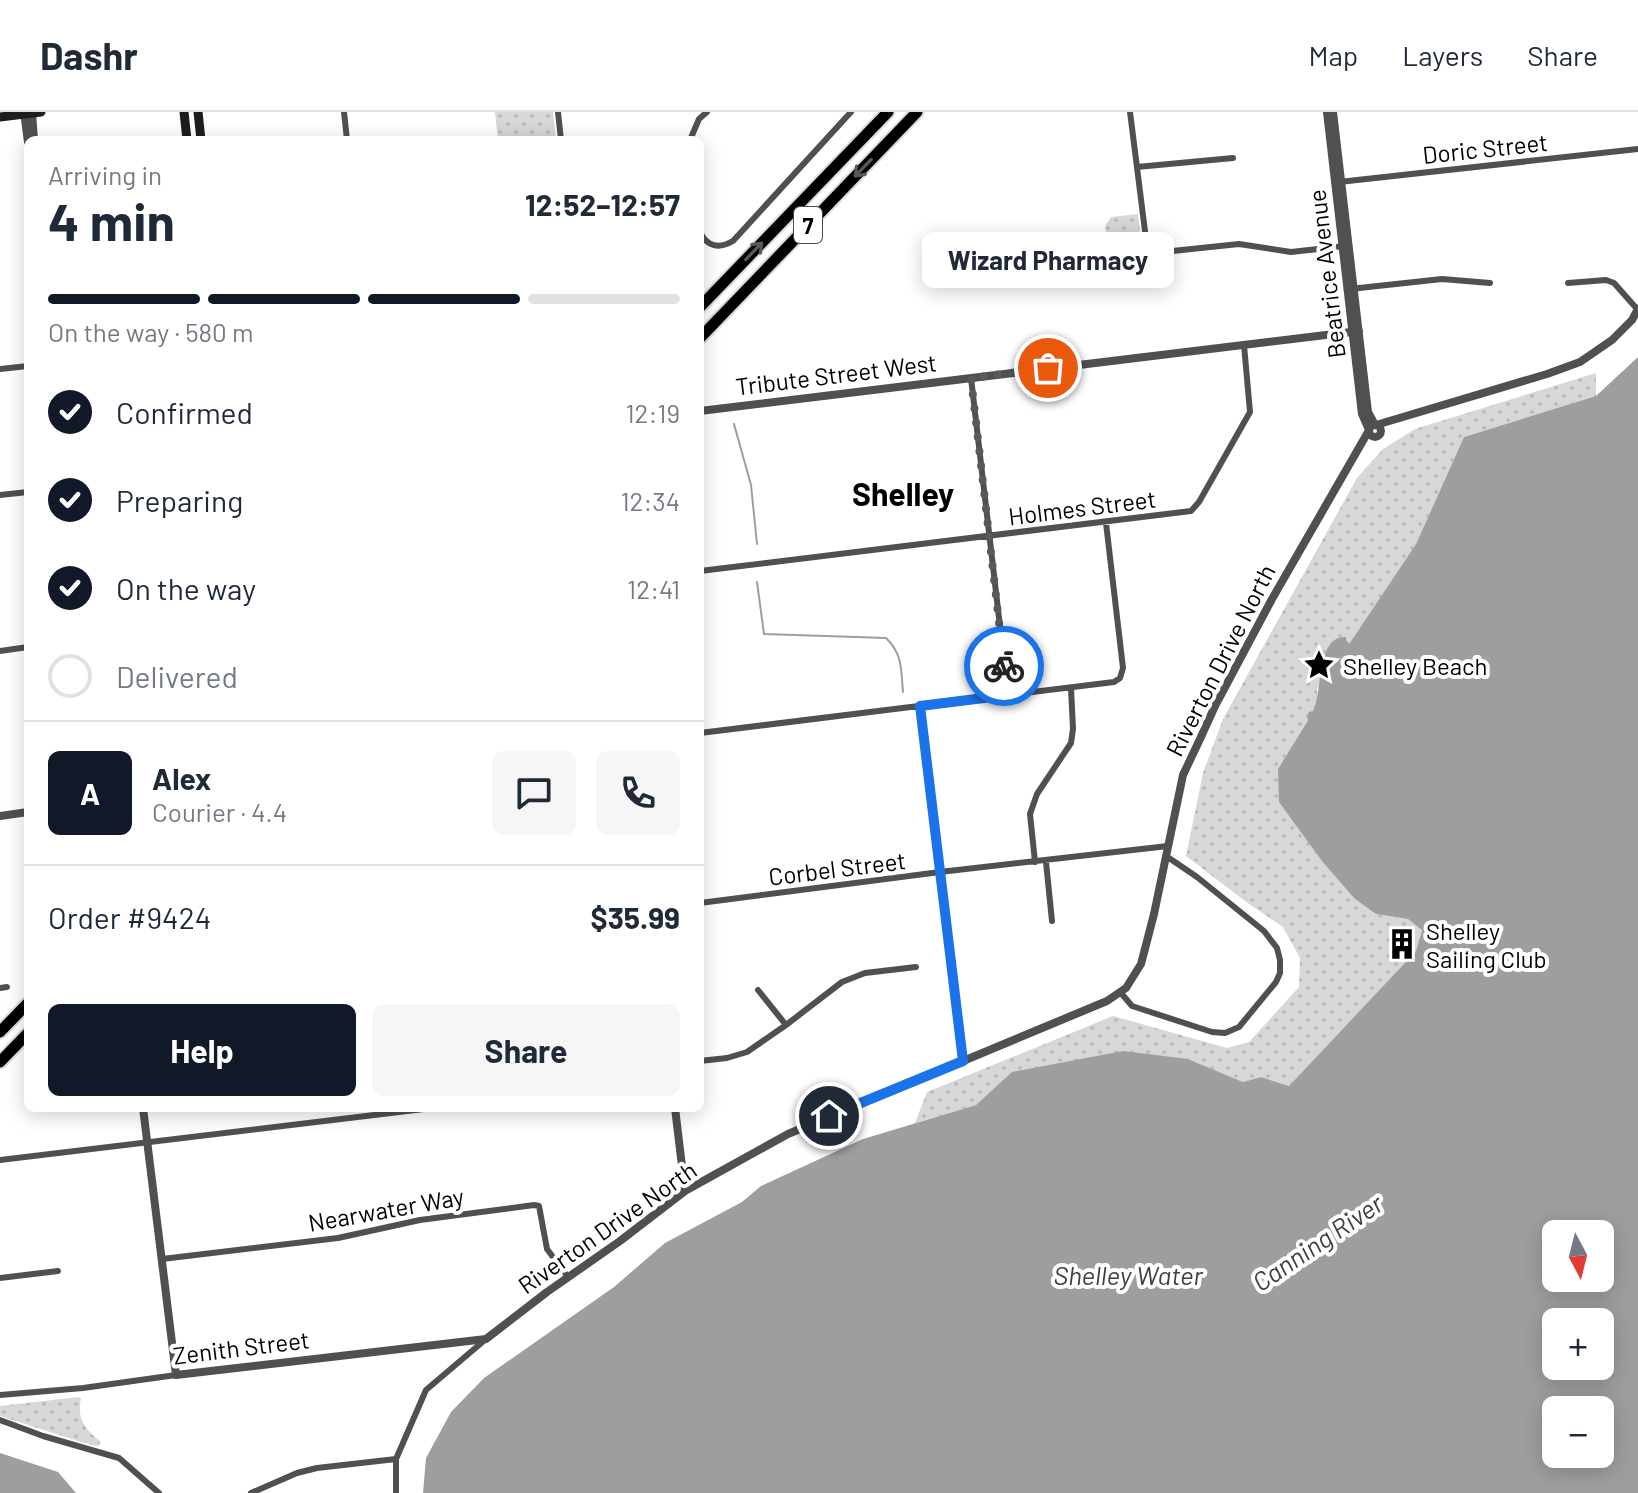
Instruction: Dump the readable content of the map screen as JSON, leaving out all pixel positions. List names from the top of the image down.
{
  "streets": {
    "highway": ["7"],
    "street": [
      "Doric Street",
      "Beatrice Avenue",
      "Tribute Street West",
      "Holmes Street",
      "Riverton Drive North",
      "Corbel Street",
      "Nearwater Way",
      "Zenith Street"
    ]
  },
  "crossings": [
    ["Doric Street", "Beatrice Avenue"],
    ["Beatrice Avenue", "Tribute Street West"],
    ["Beatrice Avenue", "Riverton Drive North"],
    ["Tribute Street West", "Holmes Street"],
    ["Riverton Drive North", "Corbel Street"],
    ["Riverton Drive North", "Nearwater Way"],
    ["Riverton Drive North", "Zenith Street"]
  ],
  "districts": ["Shelley"],
  "water": ["Canning River", "Shelley Water"],
  "places": {
    "other": ["Wizard Pharmacy"],
    "place": ["Shelley Beach"],
    "building": ["Shelley Sailing Club"]
  },
  "north": "bottom",
  "page": {
    "header": "Dashr",
    "nav": ["Map", "Layers", "Share"],
    "heading": ["4 min", "Arriving in", "12:52–12:57"],
    "panel": [
      "Alex",
      "Courier · 4.4",
      "Order #9424",
      "$35.99"
    ],
    "bubble": "Wizard Pharmacy",
    "bar": "On the way · 580 m",
    "list": [
      ["Confirmed", "12:19"],
      ["Preparing", "12:34"],
      ["On the way", "12:41"],
      "Delivered"
    ],
    "round": "A",
    "buttons": ["Help", "Share"],
    "map_buttons": ["+", "−"]
  }
}
